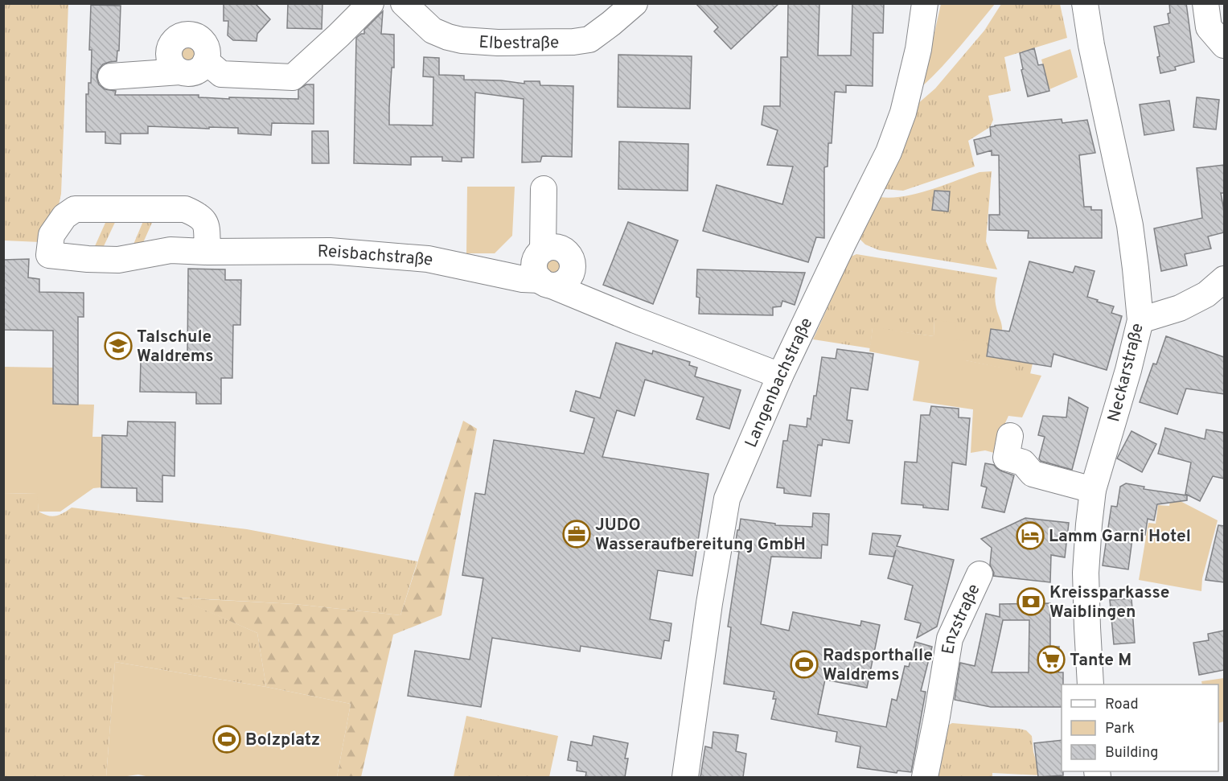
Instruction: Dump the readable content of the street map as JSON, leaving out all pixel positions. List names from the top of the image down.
{
  "streets": {
    "street": [
      "Elbestraße",
      "Reisbachstraße",
      "Neckarstraße",
      "Langenbachstraße",
      "Enzstraße"
    ]
  },
  "crossings": [
    ["Reisbachstraße", "Langenbachstraße"]
  ],
  "places": {
    "school or university": ["Talschule Waldrems"],
    "office": ["JUDO Wasseraufbereitung GmbH"],
    "hotel": ["Lamm Garni Hotel"],
    "bank": ["Kreissparkasse Waiblingen"],
    "supermarket": ["Tante M"],
    "sports": ["Radsporthalle Waldrems", "Bolzplatz"]
  },
  "legend": ["Road", "Park", "Building"]
}
